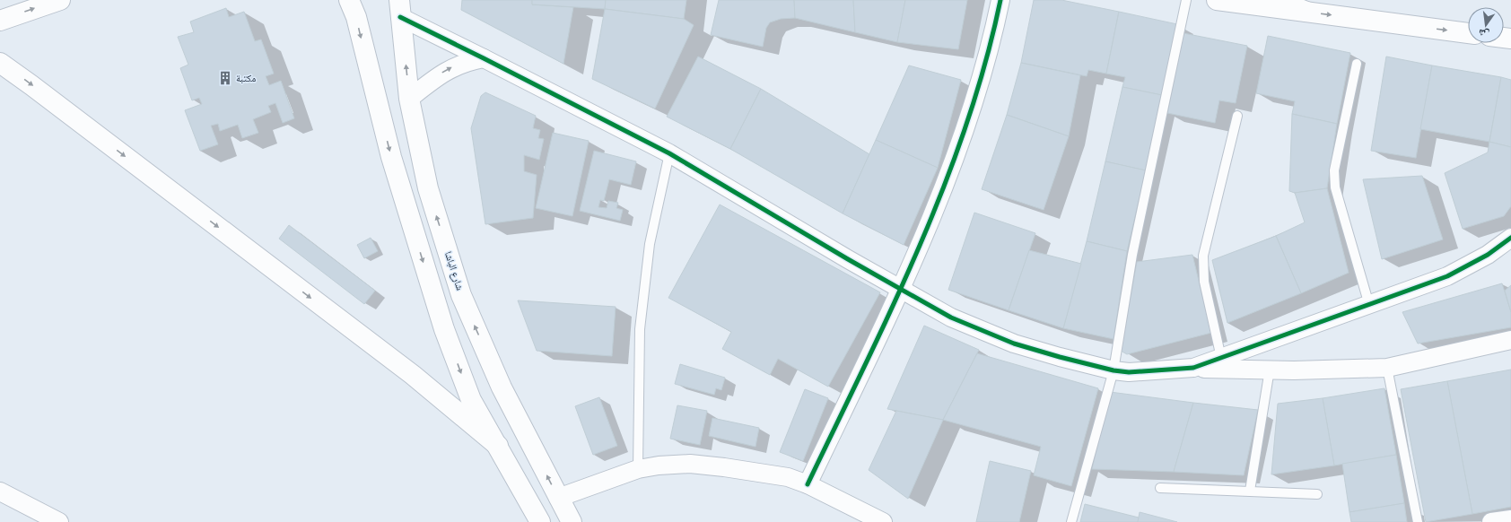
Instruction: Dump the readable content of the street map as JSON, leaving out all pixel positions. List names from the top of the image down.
{
  "streets": {
    "main road": ["شارع الباشا"]
  },
  "places": {
    "building": ["مكتبة"]
  },
  "north": "bottom"
}
